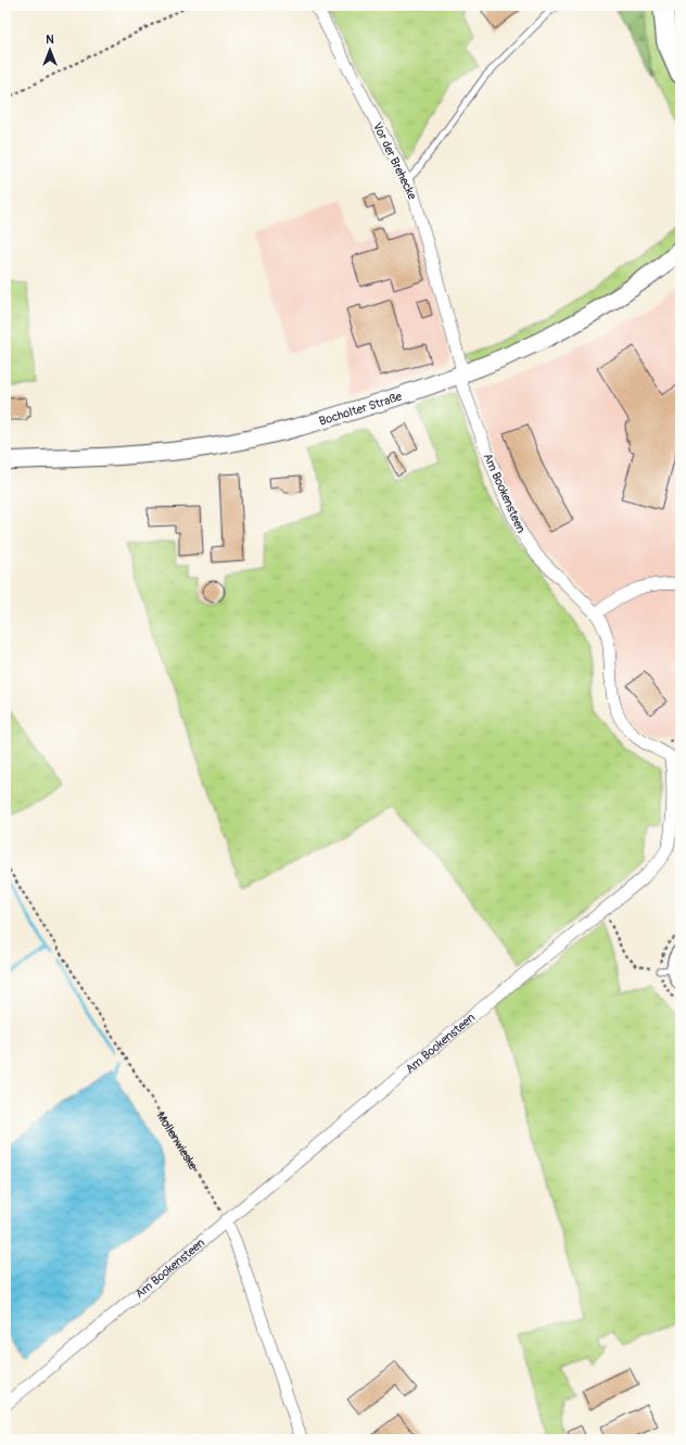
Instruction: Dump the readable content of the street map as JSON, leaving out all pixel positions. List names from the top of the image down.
{
  "streets": {
    "main road": ["Bocholter Straße"],
    "street": ["Vor der Brehecke", "Am Bookensteen"],
    "path": ["Mollenwieske"]
  },
  "crossings": [
    ["Vor der Brehecke", "Bocholter Straße"],
    ["Vor der Brehecke", "Am Bookensteen"],
    ["Bocholter Straße", "Am Bookensteen"],
    ["Am Bookensteen", "Mollenwieske"]
  ],
  "north": "top"
}
